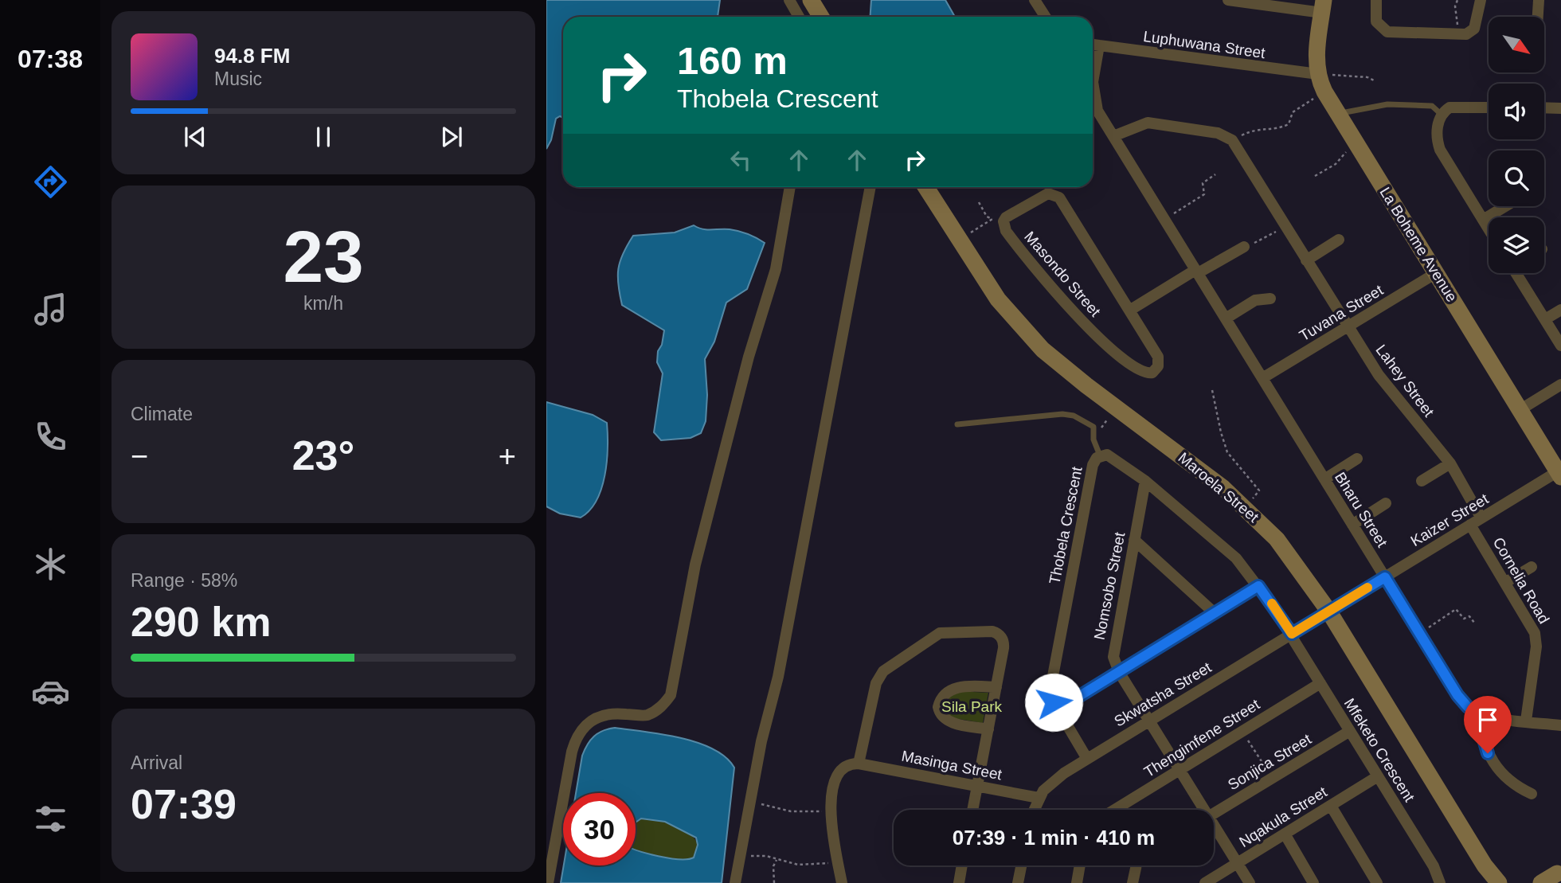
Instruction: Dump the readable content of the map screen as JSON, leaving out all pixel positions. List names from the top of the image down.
{
  "streets": {
    "street": [
      "Luphuwana Street",
      "La Boheme Avenue",
      "Masondo Street",
      "Tuvana Street",
      "Lahey Street",
      "Maroela Street",
      "Bharu Street",
      "Kaizer Street",
      "Thobela Crescent",
      "Cornelia Road",
      "Nomsobo Street",
      "Skwatsha Street",
      "Thengimfene Street",
      "Mfeketo Crescent",
      "Sonjica Street",
      "Masinga Street",
      "Nqakula Street"
    ]
  },
  "crossings": [
    ["Luphuwana Street", "La Boheme Avenue"],
    ["Luphuwana Street", "Bharu Street"],
    ["La Boheme Avenue", "Tuvana Street"],
    ["La Boheme Avenue", "Kaizer Street"],
    ["Tuvana Street", "Lahey Street"],
    ["Tuvana Street", "Bharu Street"],
    ["Lahey Street", "Kaizer Street"],
    ["Maroela Street", "Kaizer Street"],
    ["Maroela Street", "Skwatsha Street"],
    ["Bharu Street", "Kaizer Street"],
    ["Bharu Street", "Cornelia Road"],
    ["Kaizer Street", "Cornelia Road"],
    ["Kaizer Street", "Skwatsha Street"],
    ["Thobela Crescent", "Nomsobo Street"],
    ["Thobela Crescent", "Skwatsha Street"],
    ["Thobela Crescent", "Mfeketo Crescent"],
    ["Nomsobo Street", "Skwatsha Street"],
    ["Nomsobo Street", "Thengimfene Street"],
    ["Nomsobo Street", "Nqakula Street"],
    ["Skwatsha Street", "Mfeketo Crescent"],
    ["Skwatsha Street", "Masinga Street"],
    ["Thengimfene Street", "Mfeketo Crescent"],
    ["Mfeketo Crescent", "Sonjica Street"],
    ["Mfeketo Crescent", "Nqakula Street"]
  ],
  "parks": ["Sila Park"],
  "north": "bottom right",
  "page": {
    "tabs": "07:38",
    "turn": ["160 m", "Thobela Crescent"],
    "song": ["94.8 FM", "Music"],
    "tile": [
      ["23", "km/h"],
      "Climate",
      ["Range · 58%", "290 km"],
      ["Arrival", "07:39"]
    ],
    "heat": ["−", "23°", "+"],
    "limit": "30",
    "trip": "07:39 · 1 min · 410 m"
  }
}
